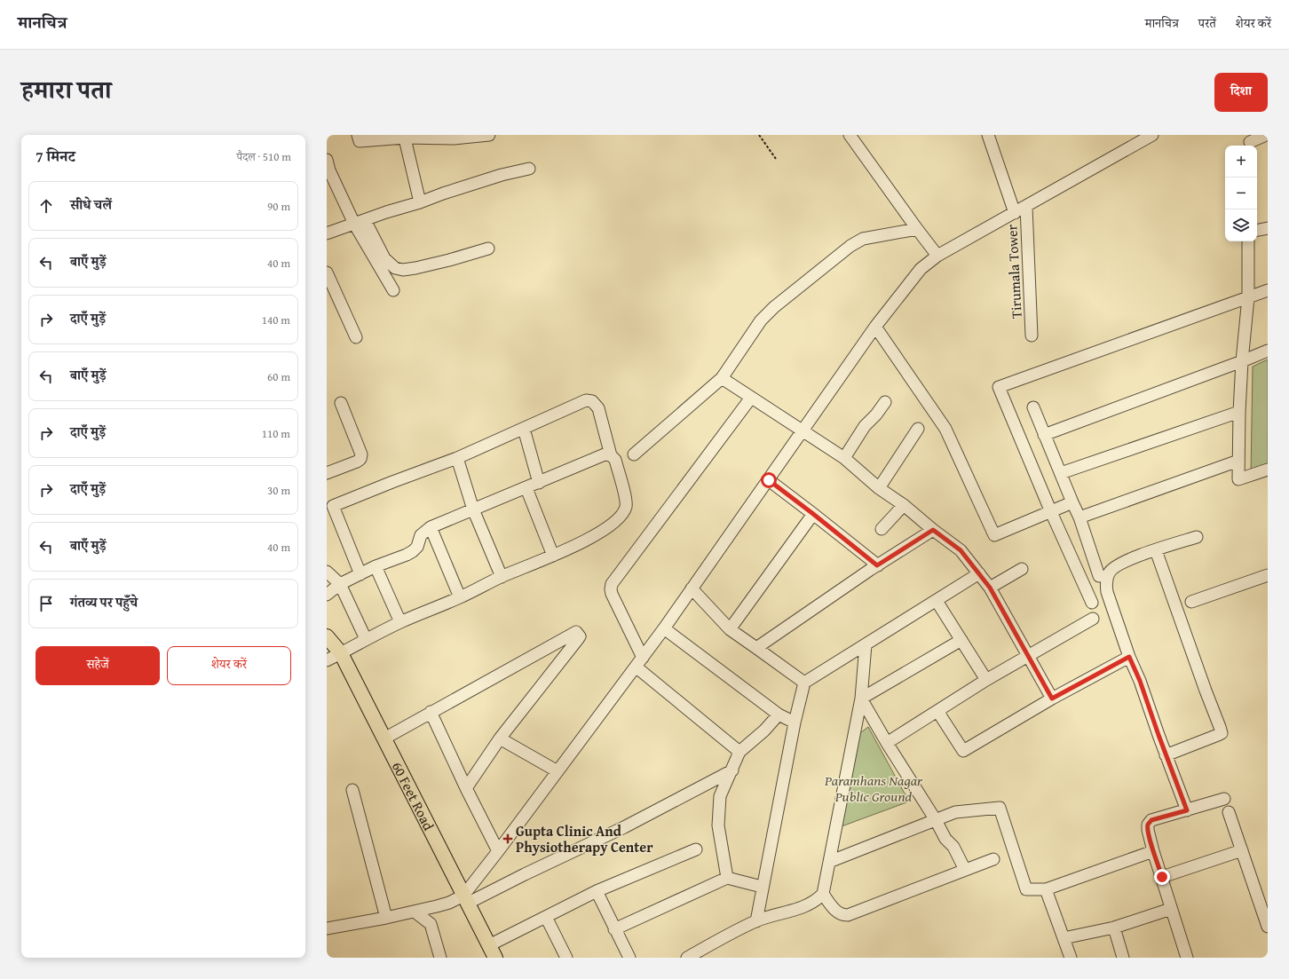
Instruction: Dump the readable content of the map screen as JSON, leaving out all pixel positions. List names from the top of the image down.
{
  "streets": {
    "main road": ["60 Feet Road"],
    "street": ["Tirumala Tower"]
  },
  "parks": ["Paramhans Nagar Public Ground"],
  "places": {
    "health": ["Gupta Clinic And Physiotherapy Center"]
  },
  "page": {
    "header": "मानचित्र",
    "nav": ["मानचित्र", "परतें", "शेयर करें"],
    "title": "हमारा पता",
    "buttons": [
      "दिशा",
      ["सहेजें", "शेयर करें"]
    ],
    "heading": ["7 मिनट", "पैदल · 510 m"],
    "map_buttons": ["+", "−"],
    "list": [
      ["सीधे चलें", "90 m"],
      ["बाएँ मुड़ें", "40 m"],
      ["दाएँ मुड़ें", "140 m"],
      ["बाएँ मुड़ें", "60 m"],
      ["दाएँ मुड़ें", "110 m"],
      ["दाएँ मुड़ें", "30 m"],
      ["बाएँ मुड़ें", "40 m"],
      "गंतव्य पर पहुँचे"
    ]
  }
}
